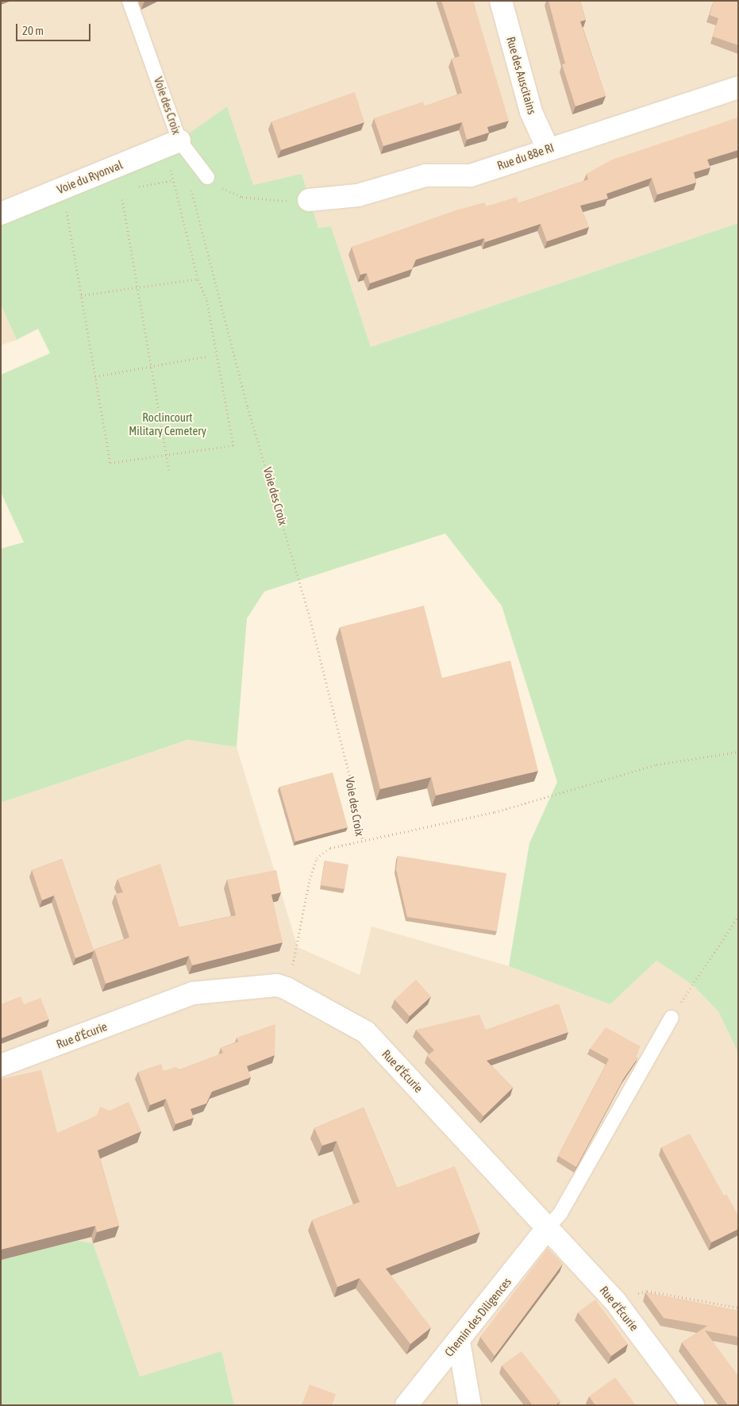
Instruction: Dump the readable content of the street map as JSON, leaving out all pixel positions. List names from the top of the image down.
{
  "streets": {
    "street": [
      "Rue des Auscitains",
      "Rue du 88e RI",
      "Voie du Ryonval",
      "Rue d'Écurie",
      "Chemin des Diligences"
    ],
    "lane": ["Voie des Croix"]
  },
  "crossings": [
    ["Rue des Auscitains", "Rue du 88e RI"],
    ["Voie des Croix", "Voie du Ryonval"],
    ["Voie des Croix", "Rue d'Écurie"],
    ["Rue d'Écurie", "Chemin des Diligences"]
  ],
  "parks": ["Roclincourt Military Cemetery"],
  "scale_bar": "20 m"
}
